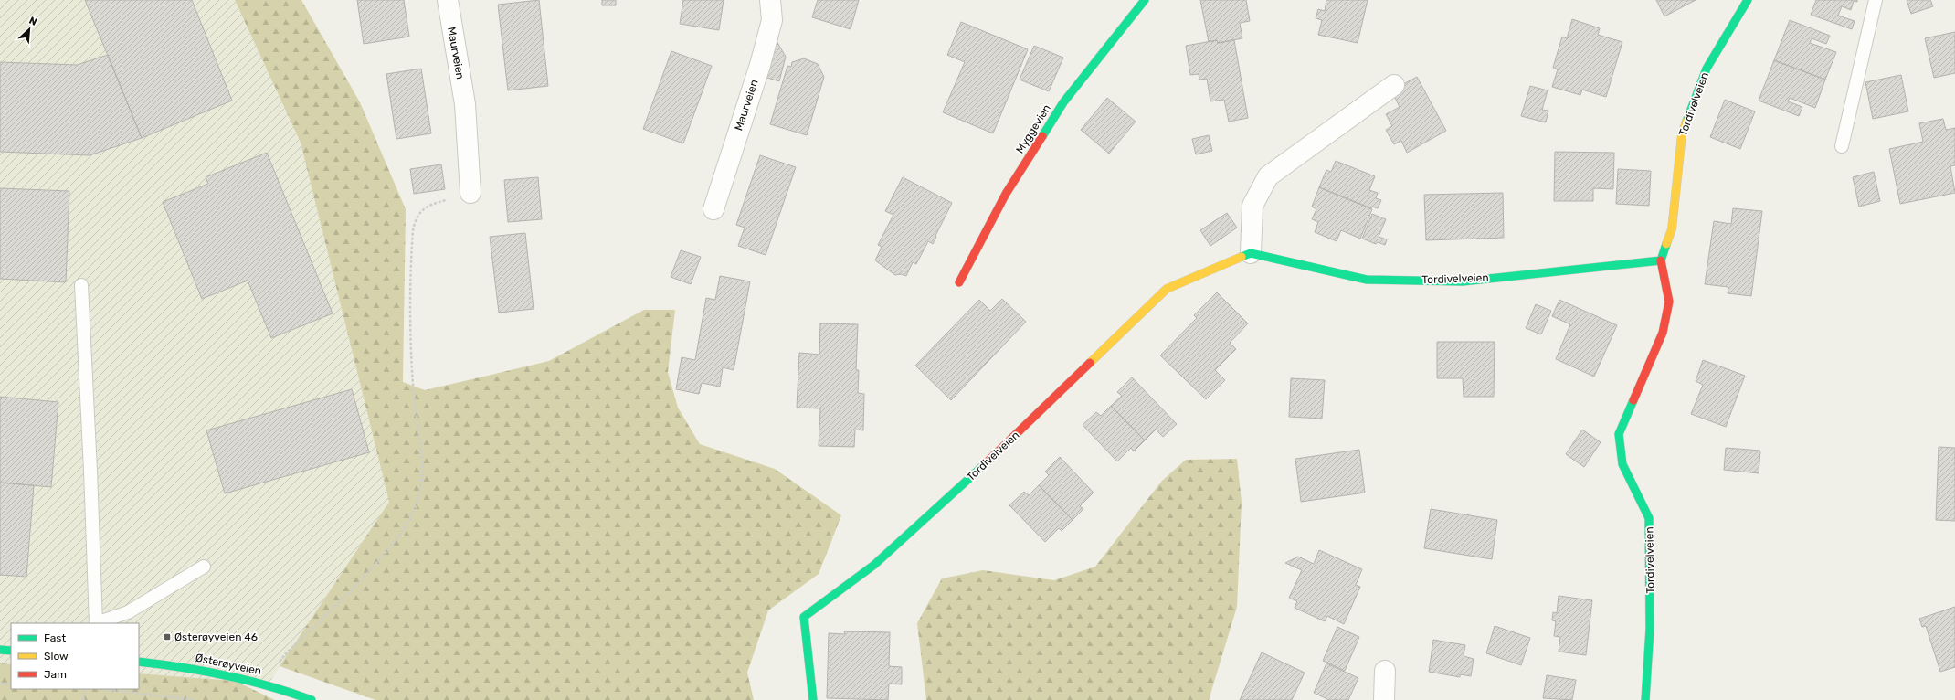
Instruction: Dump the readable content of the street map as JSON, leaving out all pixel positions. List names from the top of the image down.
{
  "streets": {
    "street": [
      "Maurveien",
      "Tordivelveien",
      "Myggevien",
      "Østerøyveien"
    ]
  },
  "places": {
    "transit": ["Østerøyveien 46"]
  },
  "legend": ["Fast", "Slow", "Jam"],
  "north": "top right"
}
